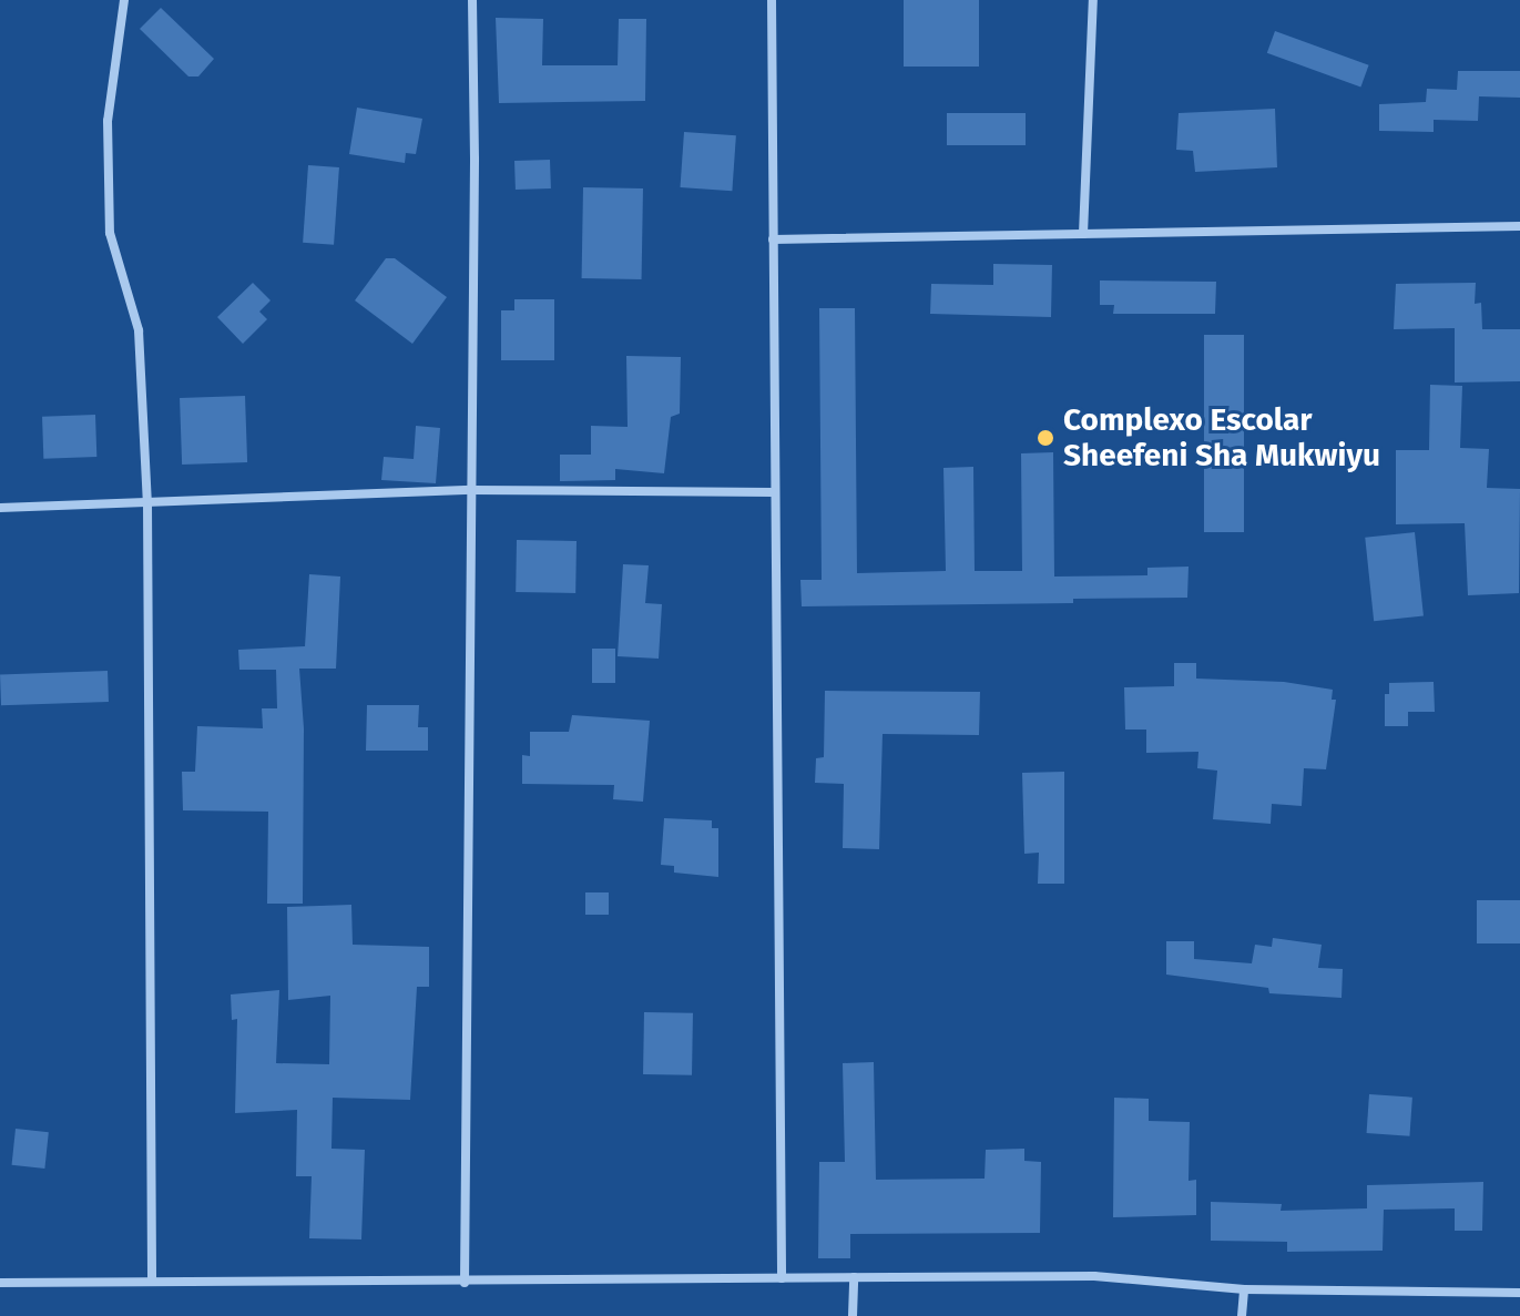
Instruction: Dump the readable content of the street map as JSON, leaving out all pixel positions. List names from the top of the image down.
{
  "places": ["Complexo Escolar Sheefeni Sha Mukwiyu"]
}
